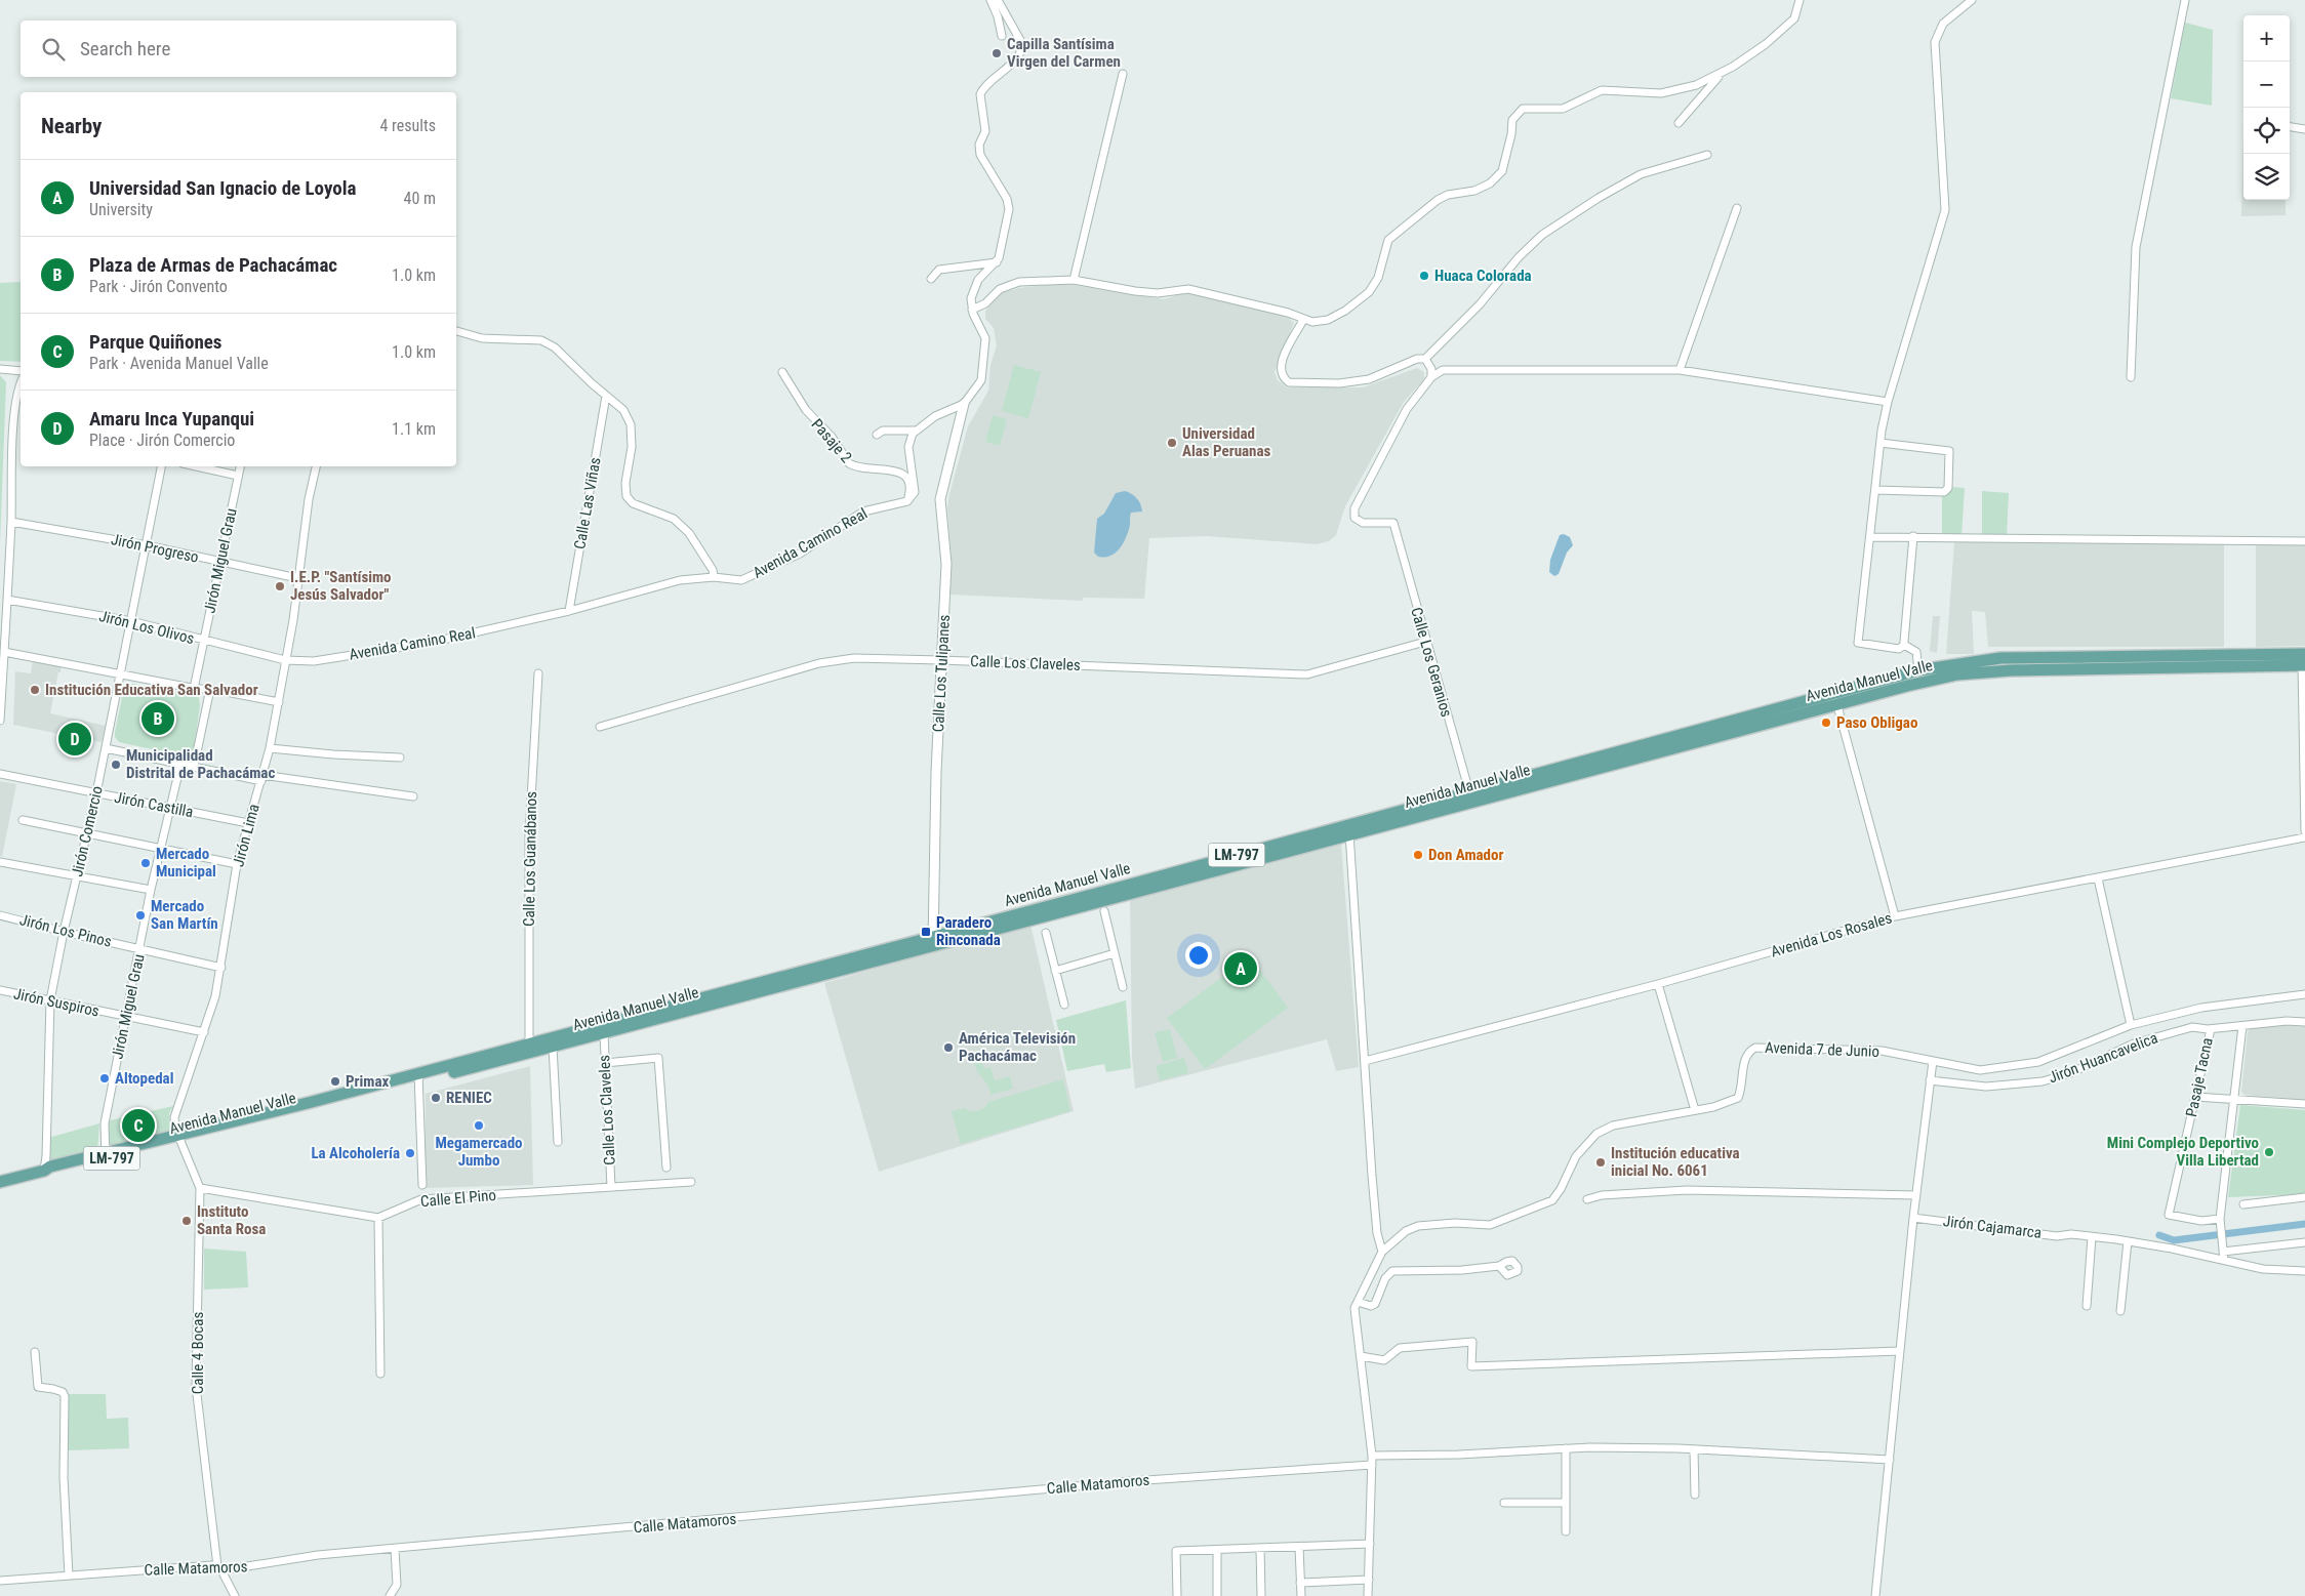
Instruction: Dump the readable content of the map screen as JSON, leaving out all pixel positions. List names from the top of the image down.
{
  "streets": {
    "main road": ["Avenida Manuel Valle", "LM-797"],
    "street": [
      "Pasaje 2",
      "Calle Las Viñas",
      "Avenida Camino Real",
      "Jirón Progreso",
      "Jirón Miguel Grau",
      "Jirón Los Olivos",
      "Calle Los Geranios",
      "Calle Los Claveles",
      "Calle Los Tulipanes",
      "Jirón Castilla",
      "Jirón Comercio",
      "Jirón Lima",
      "Calle Los Guanábanos",
      "Jirón Los Pinos",
      "Avenida Los Rosales",
      "Jirón Suspiros",
      "Avenida 7 de Junio",
      "Jirón Huancavelica",
      "Pasaje Tacna",
      "Calle El Pino",
      "Jirón Cajamarca",
      "Calle 4 Bocas",
      "Calle Matamoros"
    ]
  },
  "crossings": [
    ["Pasaje 2", "Avenida Camino Real"],
    ["Calle Las Viñas", "Avenida Camino Real"],
    ["Avenida Camino Real", "Jirón Los Olivos"],
    ["Avenida Camino Real", "Jirón Lima"],
    ["Jirón Progreso", "Jirón Miguel Grau"],
    ["Jirón Progreso", "Jirón Comercio"],
    ["Jirón Progreso", "Jirón Lima"],
    ["Jirón Miguel Grau", "Jirón Los Olivos"],
    ["Jirón Miguel Grau", "Avenida Manuel Valle"],
    ["Jirón Miguel Grau", "Jirón Castilla"],
    ["Jirón Miguel Grau", "Jirón Los Pinos"],
    ["Jirón Miguel Grau", "Jirón Suspiros"],
    ["Jirón Los Olivos", "Jirón Comercio"],
    ["Jirón Los Olivos", "Jirón Lima"],
    ["Calle Los Geranios", "Calle Los Claveles"],
    ["Calle Los Geranios", "Avenida Manuel Valle"],
    ["Calle Los Claveles", "Calle Los Tulipanes"],
    ["Calle Los Claveles", "Avenida Manuel Valle"],
    ["Calle Los Claveles", "Calle El Pino"],
    ["Calle Los Tulipanes", "Avenida Manuel Valle"],
    ["Avenida Manuel Valle", "Jirón Comercio"],
    ["Avenida Manuel Valle", "Jirón Lima"],
    ["Avenida Manuel Valle", "LM-797"],
    ["Avenida Manuel Valle", "Calle Los Guanábanos"],
    ["Avenida Manuel Valle", "Calle 4 Bocas"],
    ["Jirón Castilla", "Jirón Comercio"],
    ["Jirón Castilla", "Jirón Lima"],
    ["Jirón Comercio", "LM-797"],
    ["Jirón Comercio", "Jirón Los Pinos"],
    ["Jirón Comercio", "Jirón Suspiros"],
    ["Jirón Lima", "Jirón Los Pinos"],
    ["Jirón Lima", "Jirón Suspiros"],
    ["Jirón Lima", "Calle 4 Bocas"],
    ["Jirón Huancavelica", "Pasaje Tacna"],
    ["Calle 4 Bocas", "Calle Matamoros"]
  ],
  "places": {
    "other": [
      "Capilla Santísima Virgen del Carmen",
      "Huaca Colorada",
      "Universidad Alas Peruanas",
      "I.E.P. \"Santísimo Jesús Salvador\"",
      "Institución Educativa San Salvador",
      "Paso Obligao",
      "Municipalidad Distrital de Pachacámac",
      "Don Amador",
      "Mercado Municipal",
      "Mercado San Martín",
      "América Televisión Pachacámac",
      "Altopedal",
      "Primax",
      "RENIEC",
      "Megamercado Jumbo",
      "Mini Complejo Deportivo Villa Libertad",
      "La Alcoholería",
      "Institución educativa inicial No. 6061",
      "Instituto Santa Rosa"
    ],
    "transit": ["Paradero Rinconada"]
  },
  "page": {
    "map_buttons": ["+", "−"],
    "search": "Search here",
    "heading": ["Nearby", "4 results"],
    "list": [
      {
        "mark": "A",
        "name": "Universidad San Ignacio de Loyola",
        "note": "University",
        "value": "40 m"
      },
      {
        "mark": "B",
        "name": "Plaza de Armas de Pachacámac",
        "note": "Park · Jirón Convento",
        "value": "1.0 km"
      },
      {
        "mark": "C",
        "name": "Parque Quiñones",
        "note": "Park · Avenida Manuel Valle",
        "value": "1.0 km"
      },
      {
        "mark": "D",
        "name": "Amaru Inca Yupanqui",
        "note": "Place · Jirón Comercio",
        "value": "1.1 km"
      }
    ],
    "pins": [
      "B",
      "D",
      "A",
      "C"
    ]
  }
}
